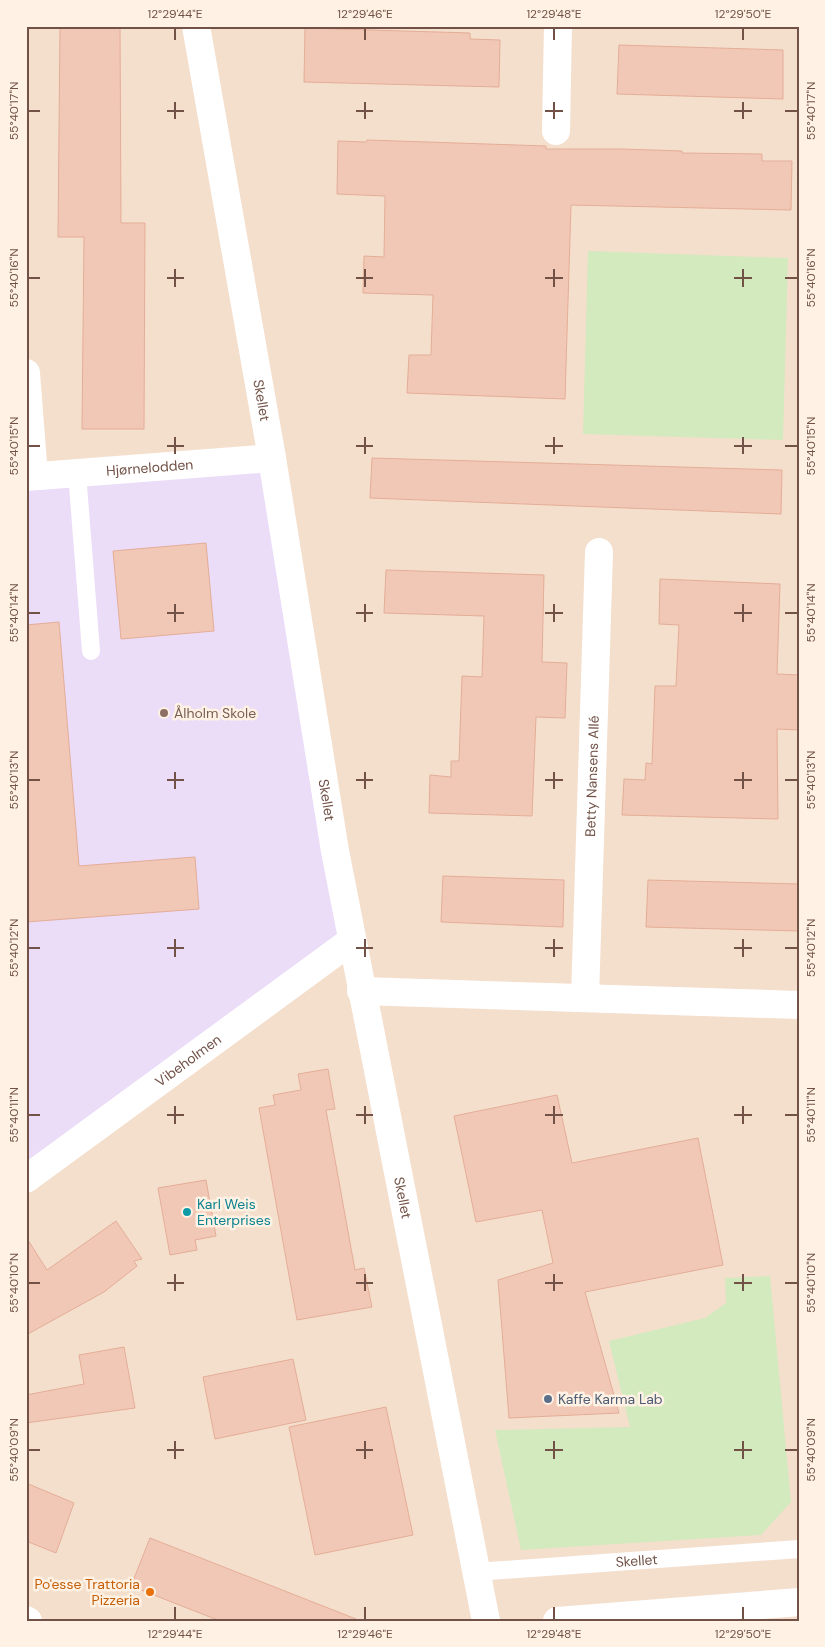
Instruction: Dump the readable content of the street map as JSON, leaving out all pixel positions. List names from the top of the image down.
{
  "streets": {
    "street": [
      "Skellet",
      "Hjørnelodden",
      "Betty Nansens Allé",
      "Vibeholmen"
    ]
  },
  "crossings": [
    ["Skellet", "Hjørnelodden"],
    ["Skellet", "Vibeholmen"]
  ],
  "places": [
    "Ålholm Skole",
    "Karl Weis Enterprises",
    "Kaffe Karma Lab",
    "Po'esse Trattoria Pizzeria"
  ],
  "coordinates": [
    "12°29'44\"E",
    "12°29'46\"E",
    "12°29'48\"E",
    "12°29'50\"E",
    "55°40'17\"N",
    "55°40'16\"N",
    "55°40'15\"N",
    "55°40'14\"N",
    "55°40'13\"N",
    "55°40'12\"N",
    "55°40'11\"N",
    "55°40'10\"N",
    "55°40'09\"N"
  ]
}
